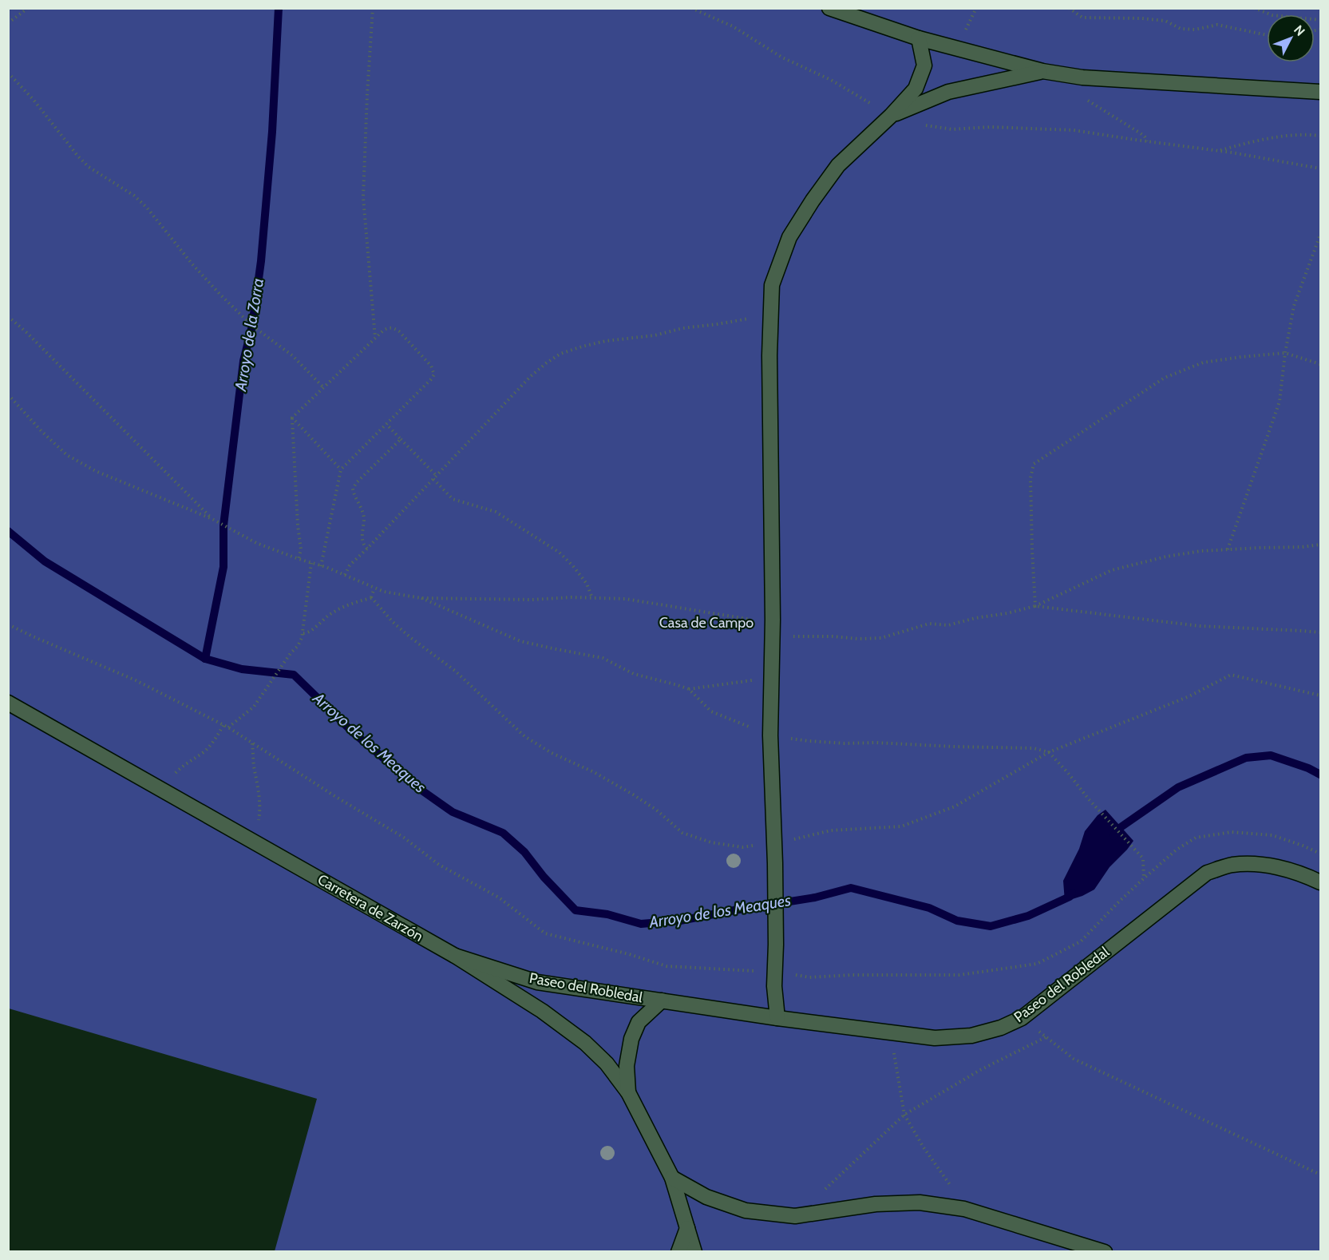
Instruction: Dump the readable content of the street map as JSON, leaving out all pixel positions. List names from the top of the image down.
{
  "streets": {
    "street": ["Carretera de Zarzón", "Paseo del Robledal"]
  },
  "crossings": [
    ["Carretera de Zarzón", "Paseo del Robledal"]
  ],
  "water": ["Arroyo de la Zorra", "Arroyo de los Meaques"],
  "parks": ["Casa de Campo"],
  "north": "top right"
}
